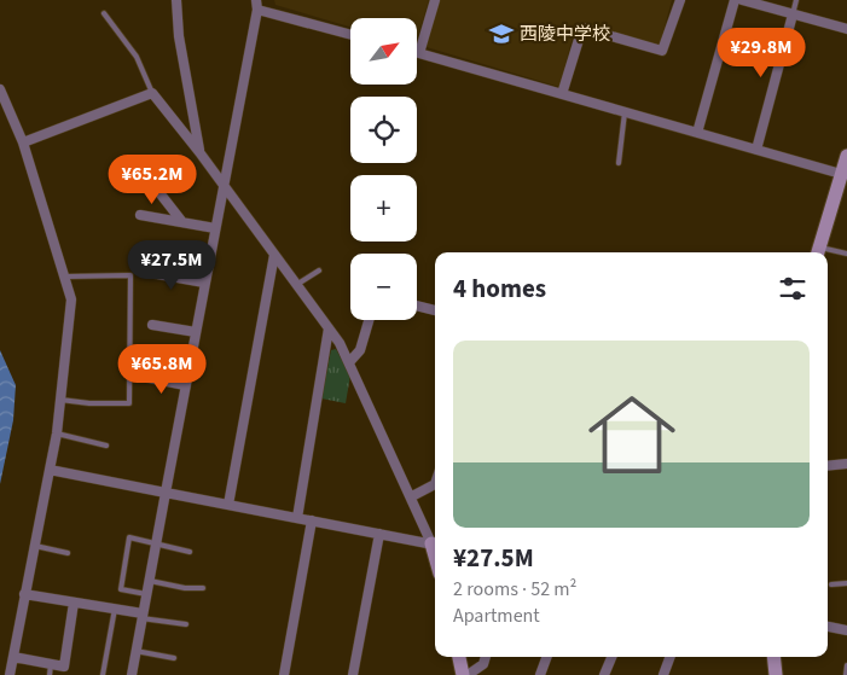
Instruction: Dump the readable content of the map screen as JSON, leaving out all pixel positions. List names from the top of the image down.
{
  "places": {
    "school or university": ["西陵中学校"]
  },
  "north": "top right",
  "page": {
    "map_buttons": ["+", "−"],
    "price": [
      "¥29.8M",
      "¥65.2M",
      "¥27.5M",
      "¥65.8M"
    ],
    "heading": "4 homes",
    "list": [
      {
        "name": "¥27.5M",
        "note": "2 rooms · 52 m² · Apartment"
      }
    ]
  }
}
